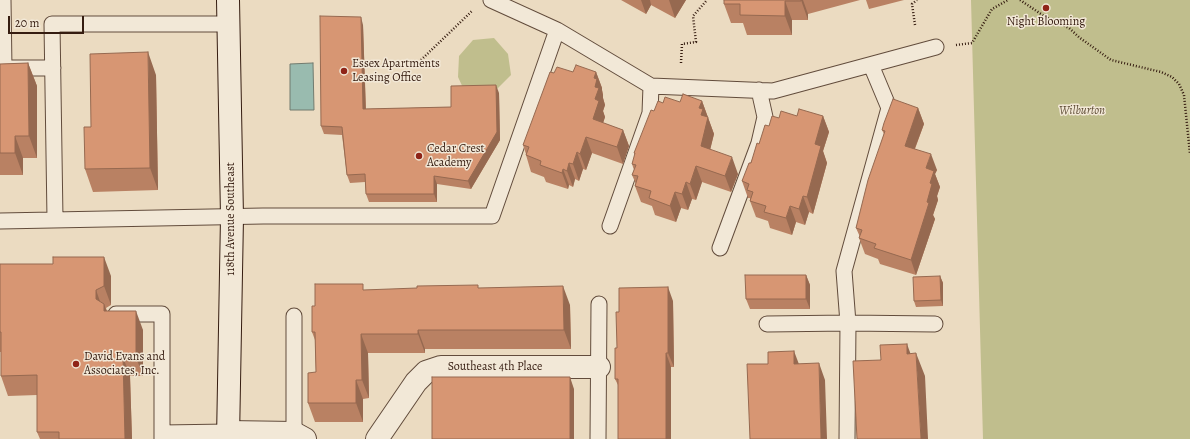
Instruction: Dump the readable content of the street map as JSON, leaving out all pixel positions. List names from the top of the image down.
{
  "streets": {
    "street": ["118th Avenue Southeast", "Southeast 4th Place"]
  },
  "parks": ["Wilburton"],
  "places": [
    "Night Blooming",
    "Essex Apartments Leasing Office",
    "Cedar Crest Academy",
    "David Evans and Associates, Inc."
  ],
  "scale_bar": "20 m"
}
